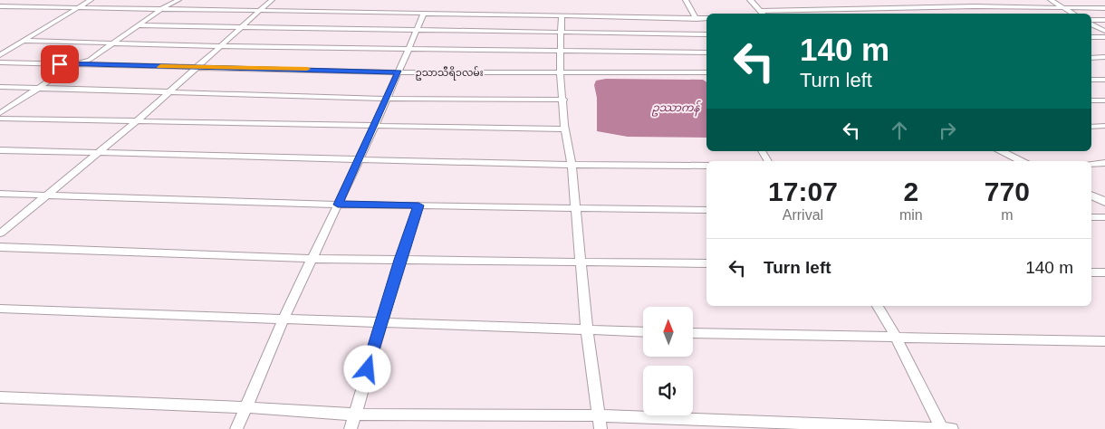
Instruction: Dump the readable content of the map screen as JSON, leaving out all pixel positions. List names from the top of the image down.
{
  "streets": {
    "street": ["ဥသာသီရိ၁လမ်း"]
  },
  "water": ["ဥဿာကန်"],
  "north": "top",
  "page": {
    "turn": ["140 m", "Turn left"],
    "eta": [
      "17:07",
      "Arrival",
      "2",
      "min",
      "770",
      "m"
    ],
    "list": [
      {
        "name": "Turn left",
        "value": "140 m"
      }
    ]
  }
}
